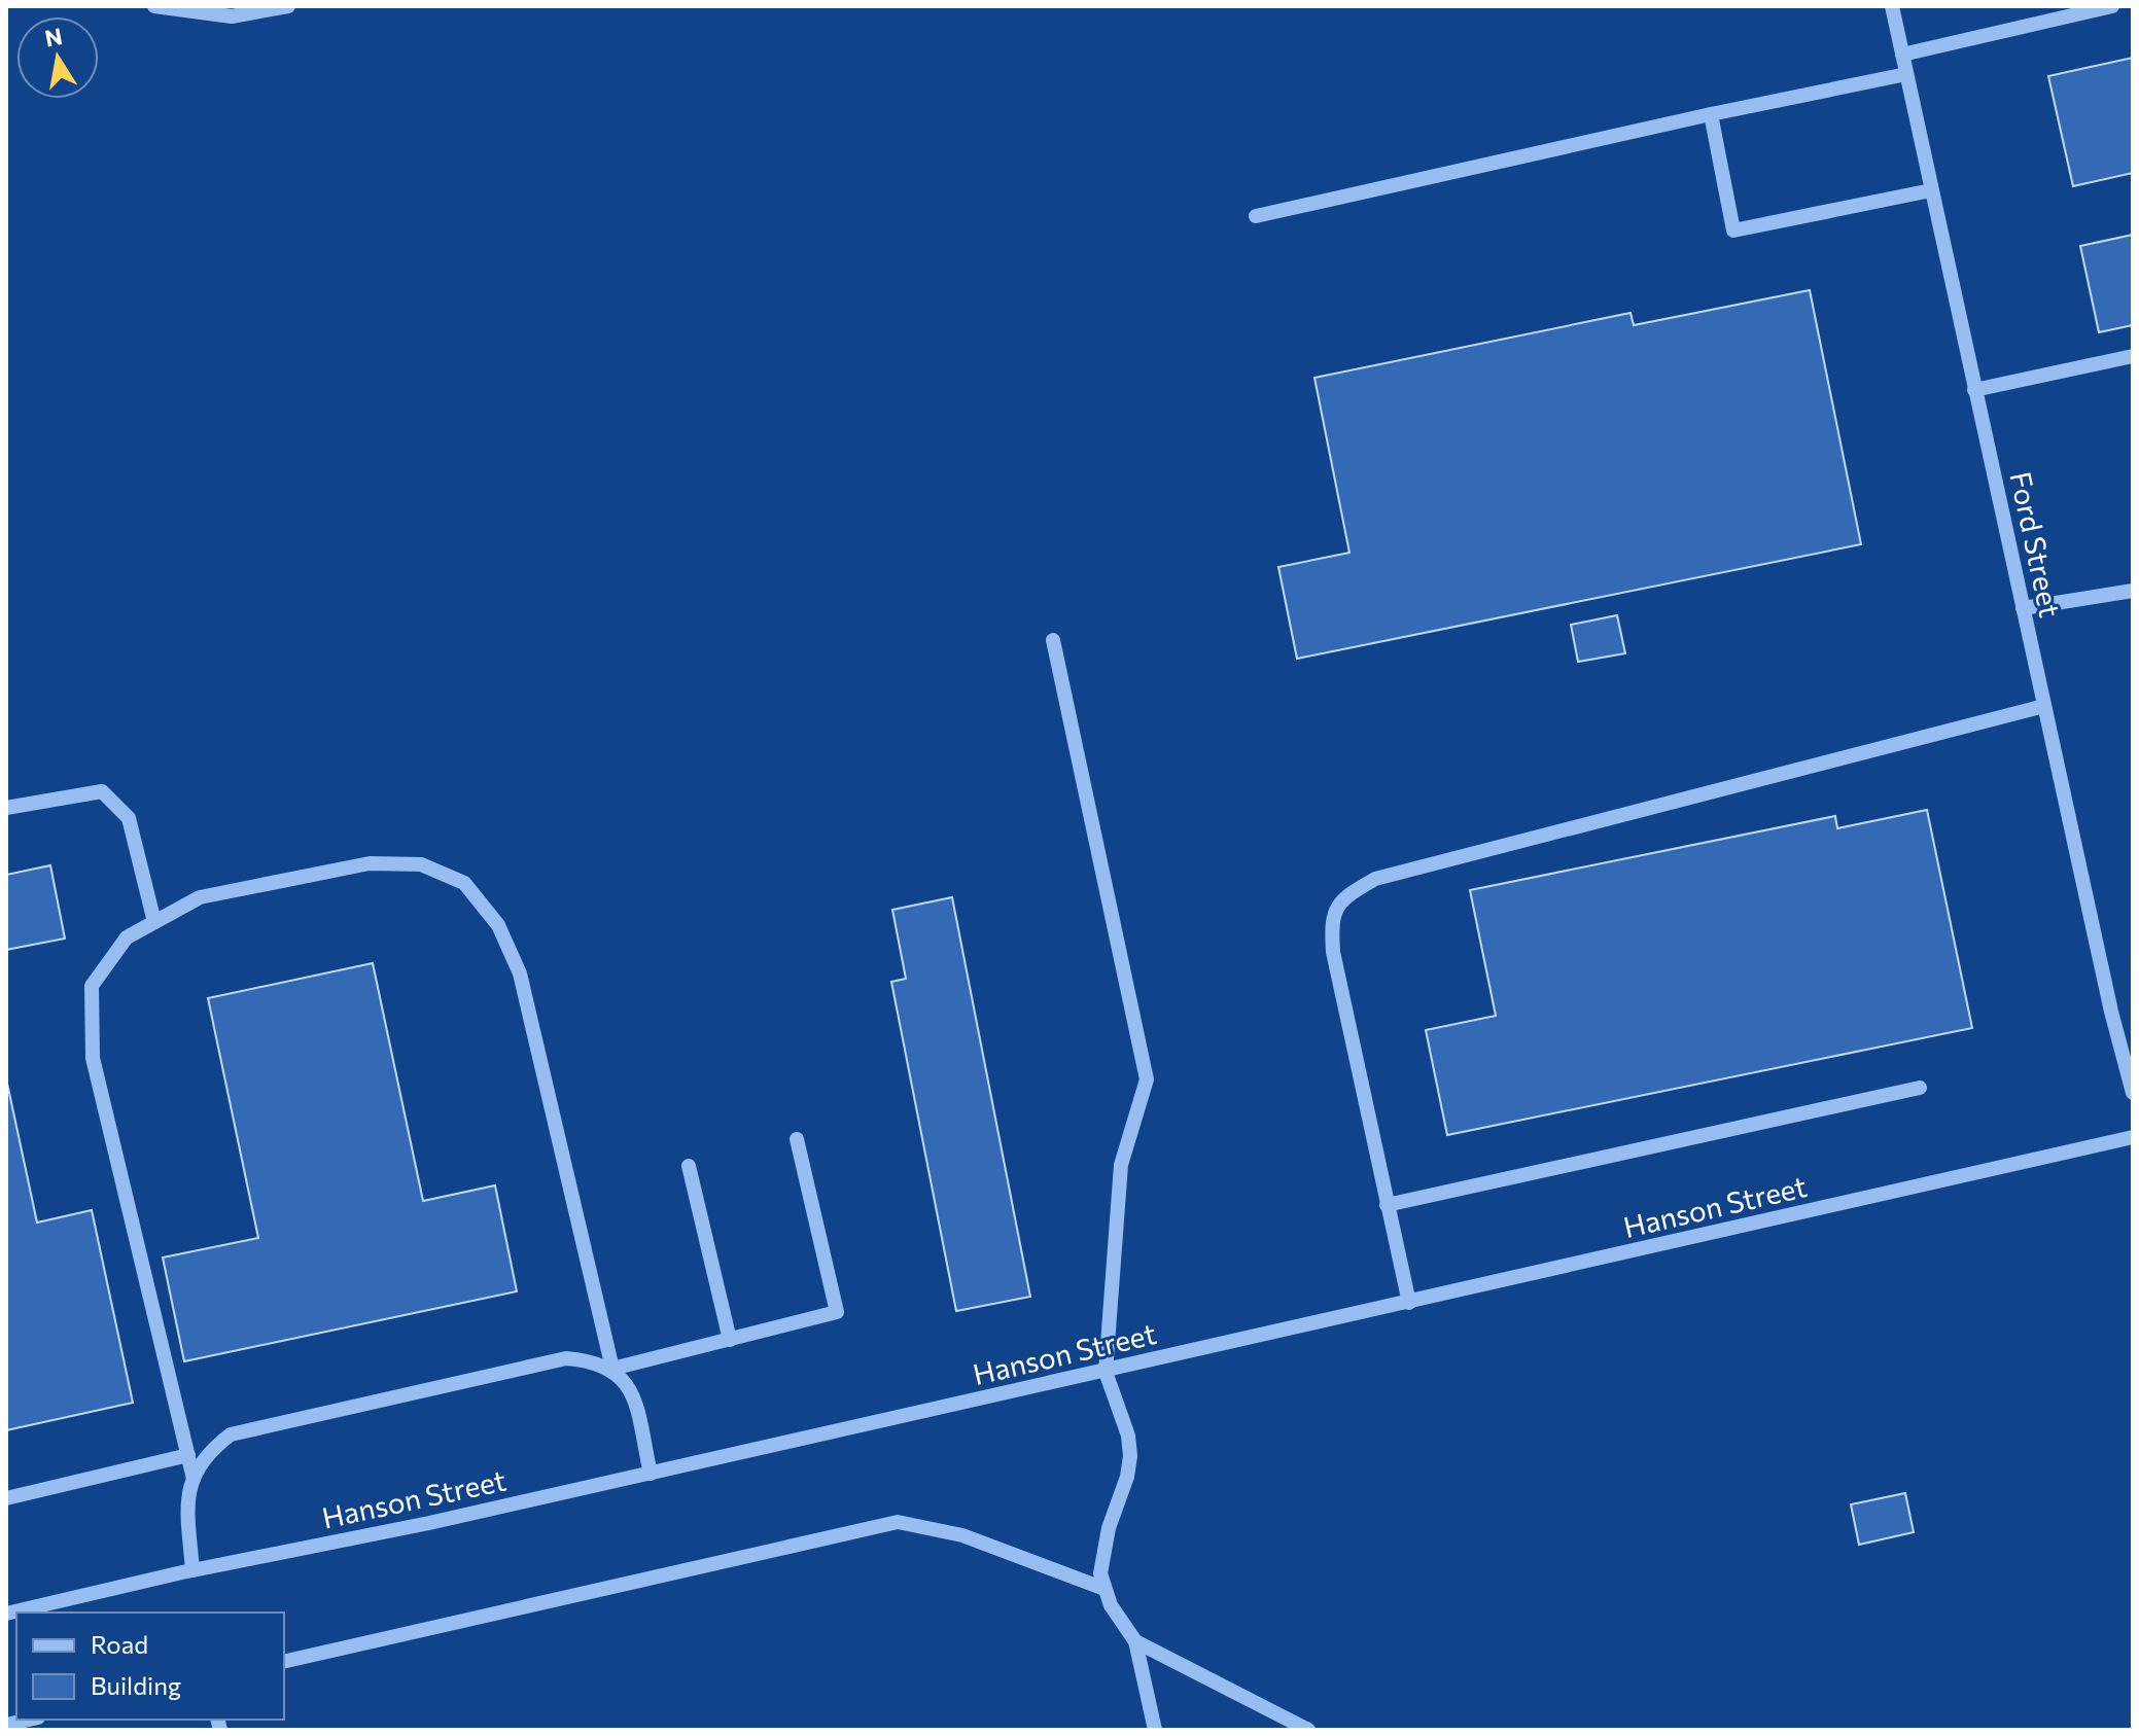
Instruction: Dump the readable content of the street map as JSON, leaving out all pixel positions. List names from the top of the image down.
{
  "streets": {
    "street": ["Ford Street", "Hanson Street"]
  },
  "legend": ["Road", "Building"],
  "north": "top"
}
